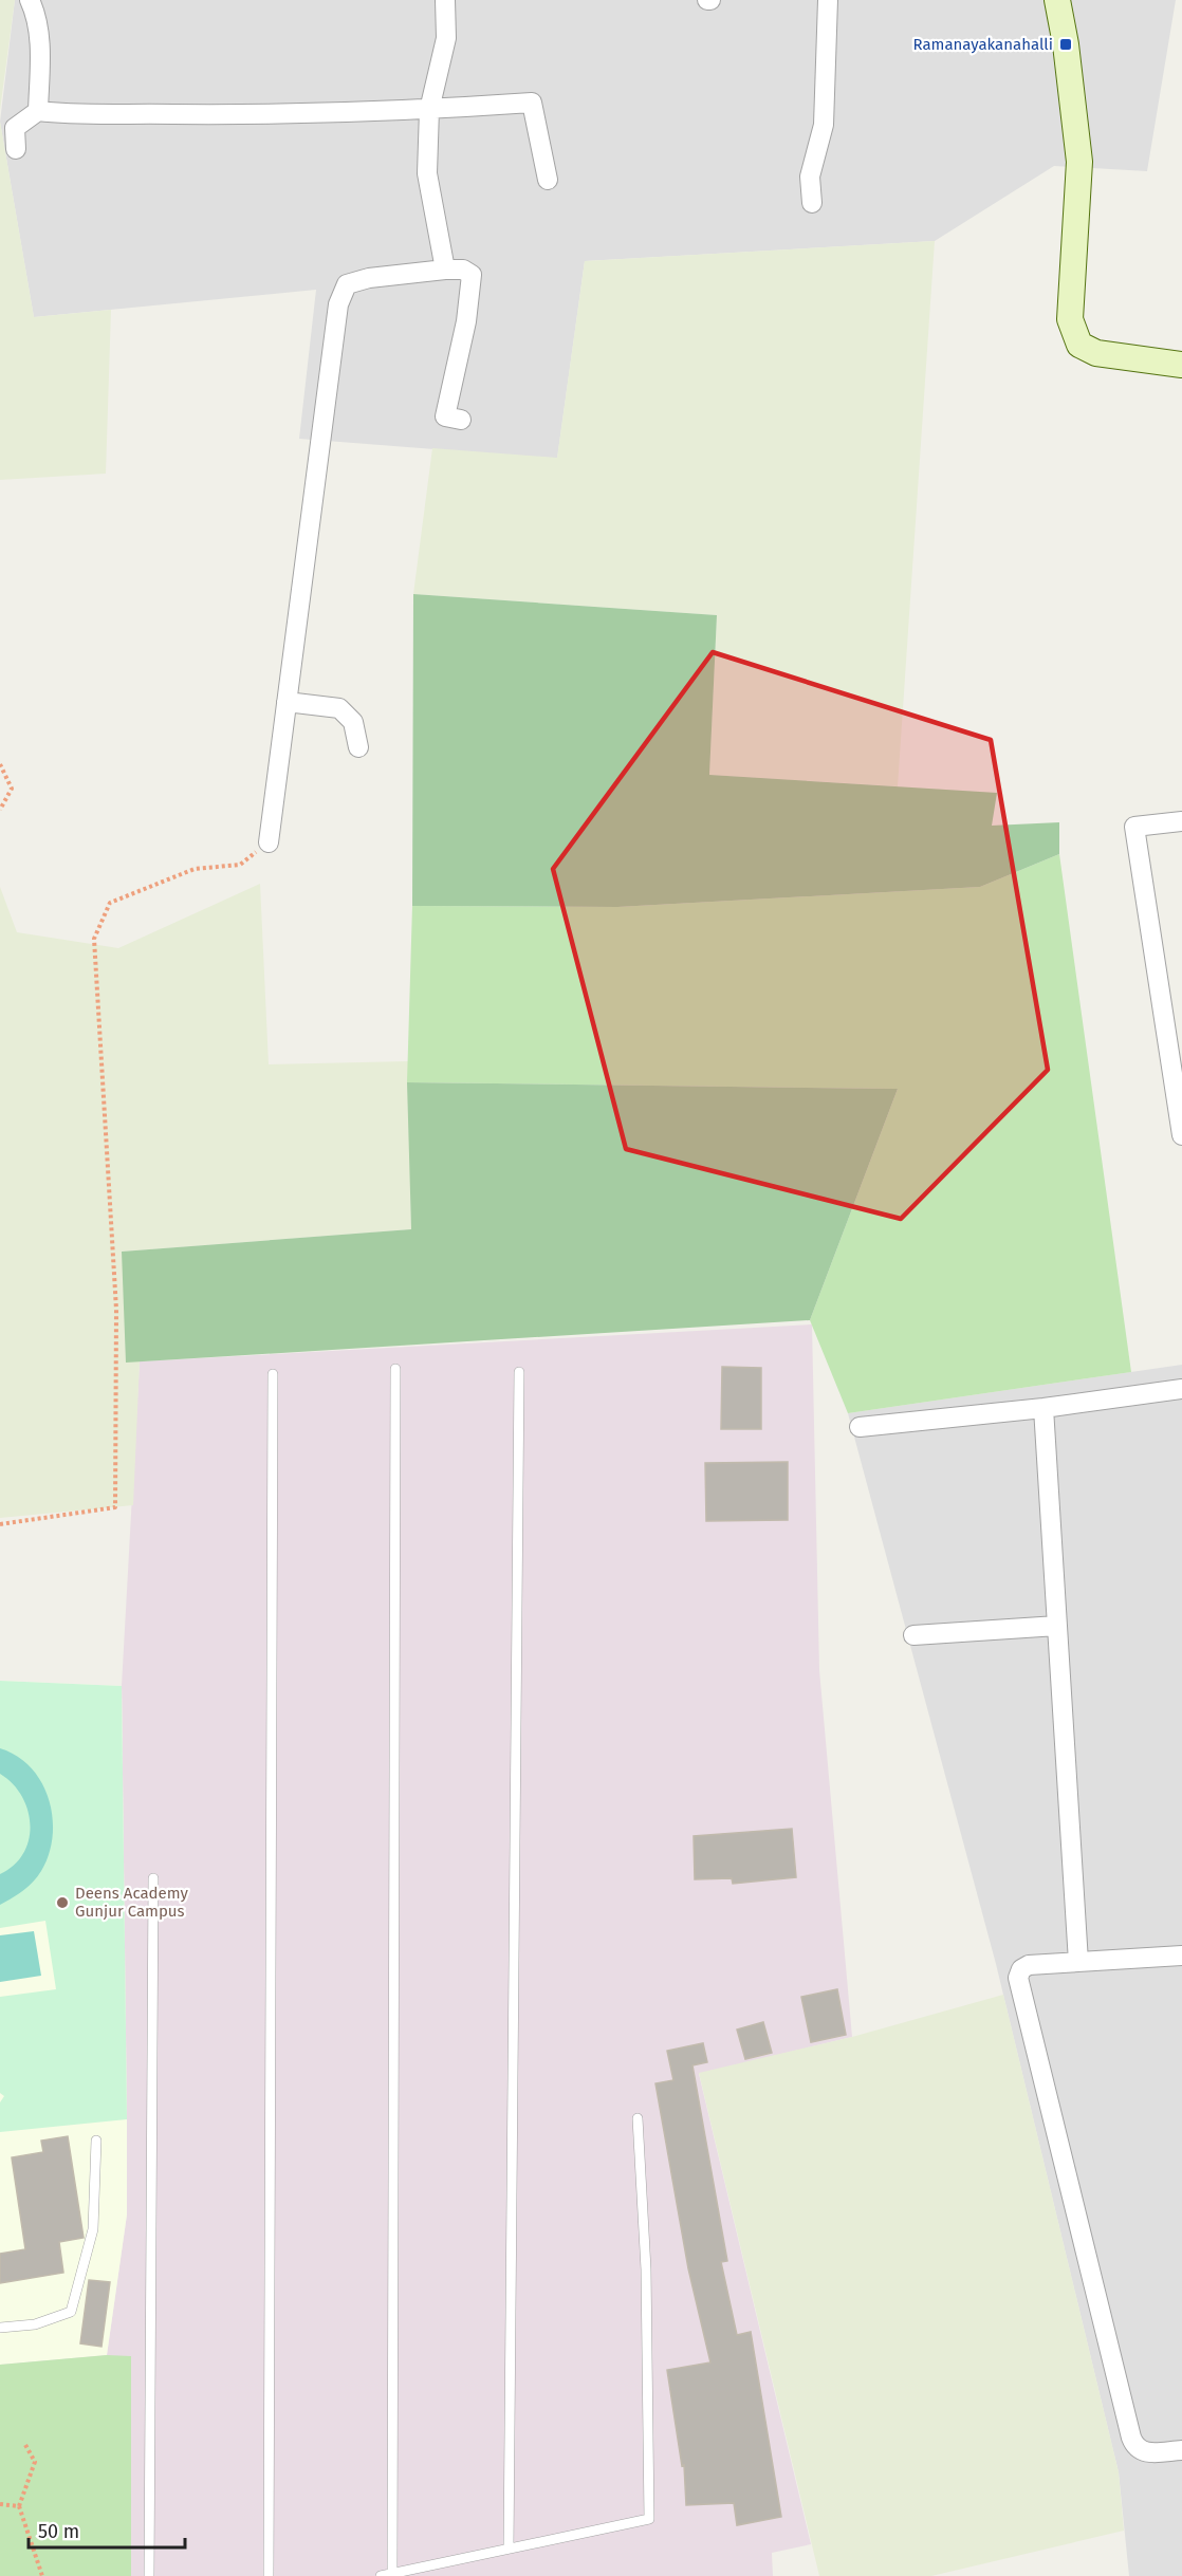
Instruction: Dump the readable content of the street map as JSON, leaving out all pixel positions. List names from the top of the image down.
{
  "places": {
    "transit": ["Ramanayakanahalli"],
    "other": ["Deens Academy Gunjur Campus"]
  },
  "scale_bar": "50 m"
}
